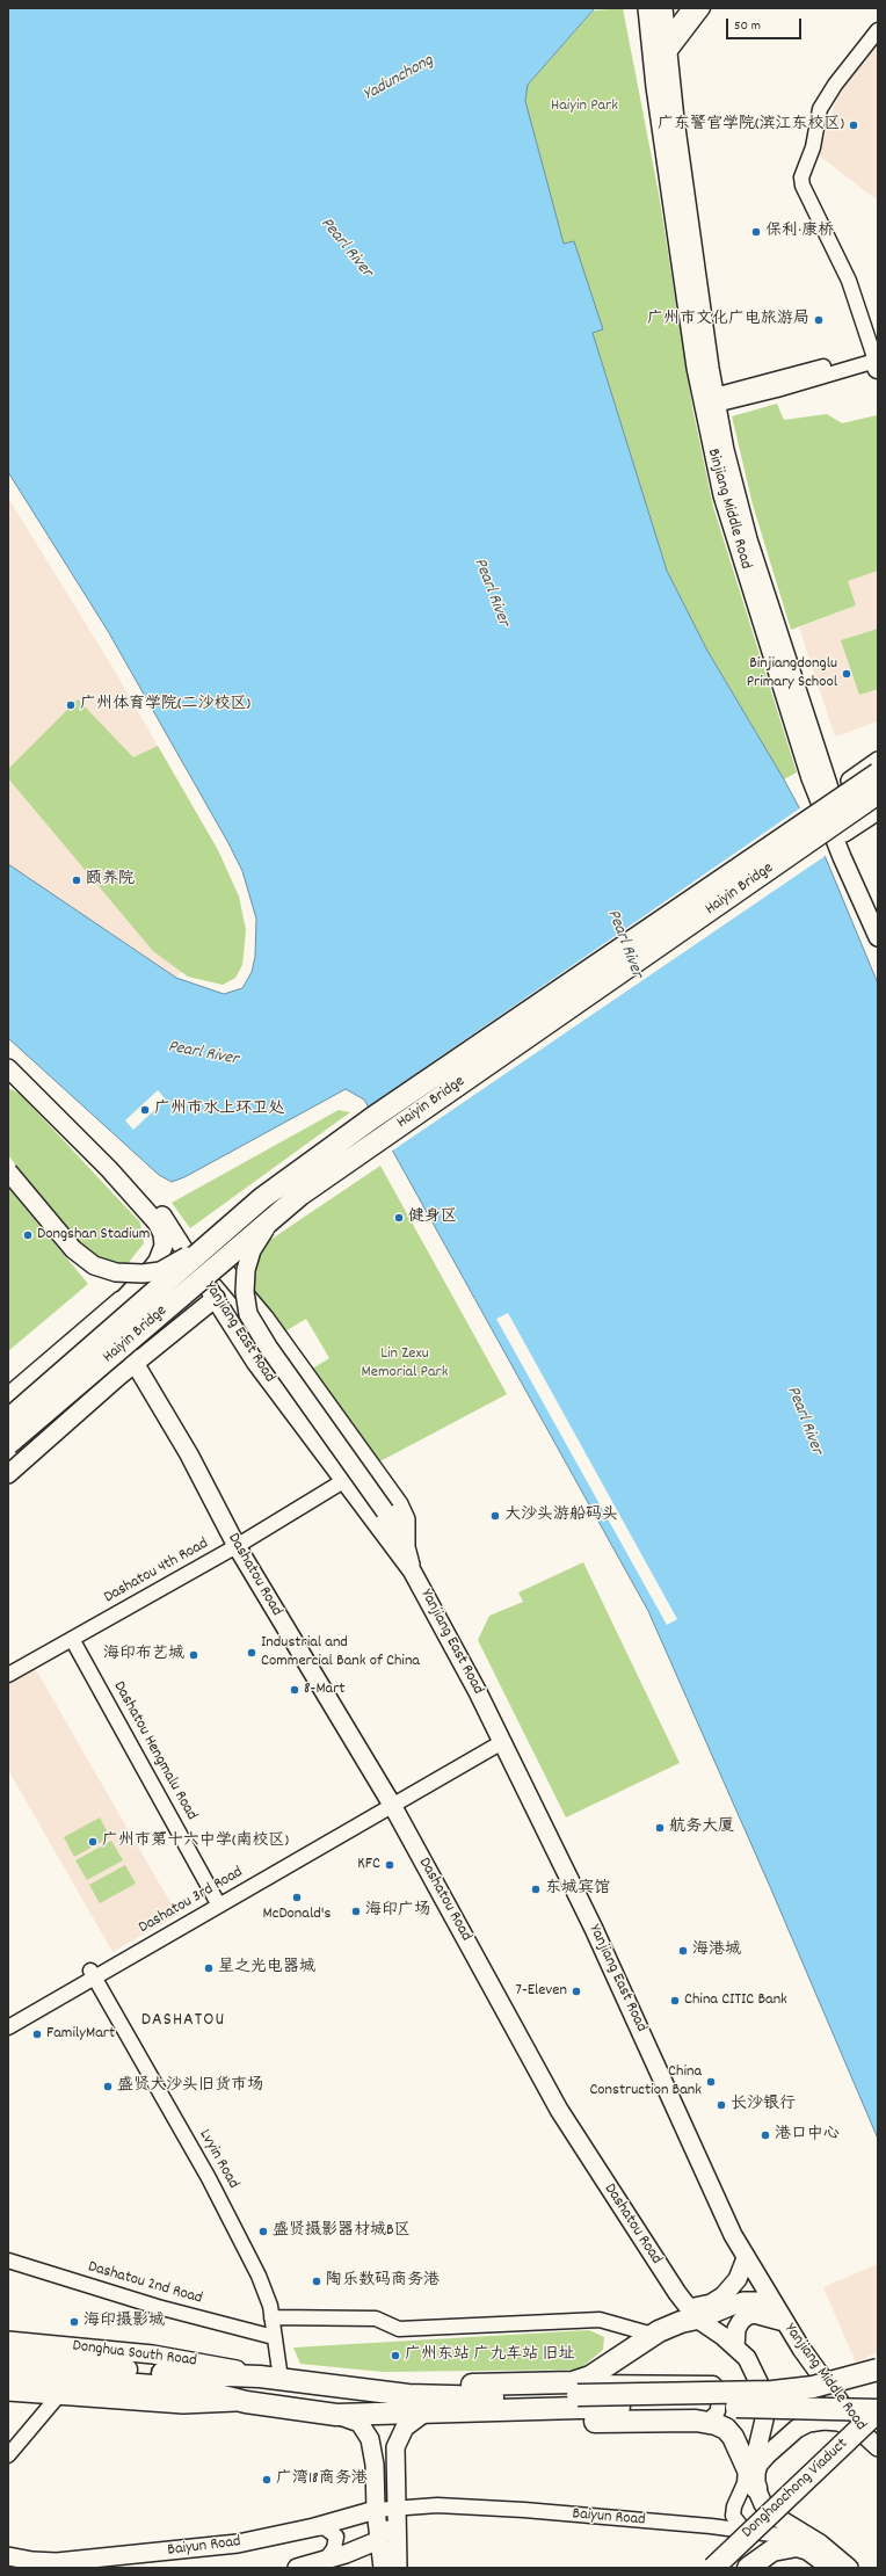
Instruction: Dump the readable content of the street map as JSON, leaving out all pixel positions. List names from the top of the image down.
{
  "streets": {
    "highway": ["Haiyin Bridge", "Donghaochong Viaduct"],
    "main road": [
      "Binjiang Middle Road",
      "Yanjiang East Road",
      "Dashatou Road",
      "Donghua South Road",
      "Yanjiang Middle Road",
      "Baiyun Road"
    ],
    "street": [
      "Dashatou 4th Road",
      "Dashatou Hengmalu Road",
      "Dashatou 3rd Road",
      "Lvyin Road",
      "Dashatou 2nd Road"
    ]
  },
  "crossings": [
    ["Yanjiang East Road", "Dashatou 4th Road"],
    ["Yanjiang East Road", "Dashatou 3rd Road"],
    ["Yanjiang East Road", "Yanjiang Middle Road"],
    ["Dashatou 4th Road", "Dashatou Road"],
    ["Dashatou 4th Road", "Dashatou Hengmalu Road"],
    ["Dashatou Road", "Dashatou 3rd Road"],
    ["Dashatou Hengmalu Road", "Dashatou 3rd Road"],
    ["Dashatou 3rd Road", "Lvyin Road"],
    ["Lvyin Road", "Dashatou 2nd Road"],
    ["Lvyin Road", "Donghua South Road"],
    ["Yanjiang Middle Road", "Donghaochong Viaduct"]
  ],
  "districts": ["DASHATOU"],
  "water": ["Yadunchong", "Pearl River"],
  "parks": ["Haiyin Park", "Lin Zexu Memorial Park"],
  "places": [
    "广东警官学院(滨江东校区)",
    "保利·康桥",
    "广州市文化广电旅游局",
    "Binjiangdonglu Primary School",
    "广州体育学院(二沙校区)",
    "颐养院",
    "广州市水上环卫处",
    "健身区",
    "Dongshan Stadium",
    "大沙头游船码头",
    "Industrial and Commercial Bank of China",
    "海印布艺城",
    "8-Mart",
    "航务大厦",
    "广州市第十六中学(南校区)",
    "KFC",
    "东城宾馆",
    "McDonald's",
    "海印广场",
    "海港城",
    "星之光电器城",
    "7-Eleven",
    "China CITIC Bank",
    "FamilyMart",
    "China Construction Bank",
    "盛贤大沙头旧货市场",
    "长沙银行",
    "港口中心",
    "盛贤摄影器材城B区",
    "陶乐数码商务港",
    "海印摄影城",
    "广州东站 广九车站 旧址",
    "广湾18商务港"
  ],
  "scale_bar": "50 m"
}
